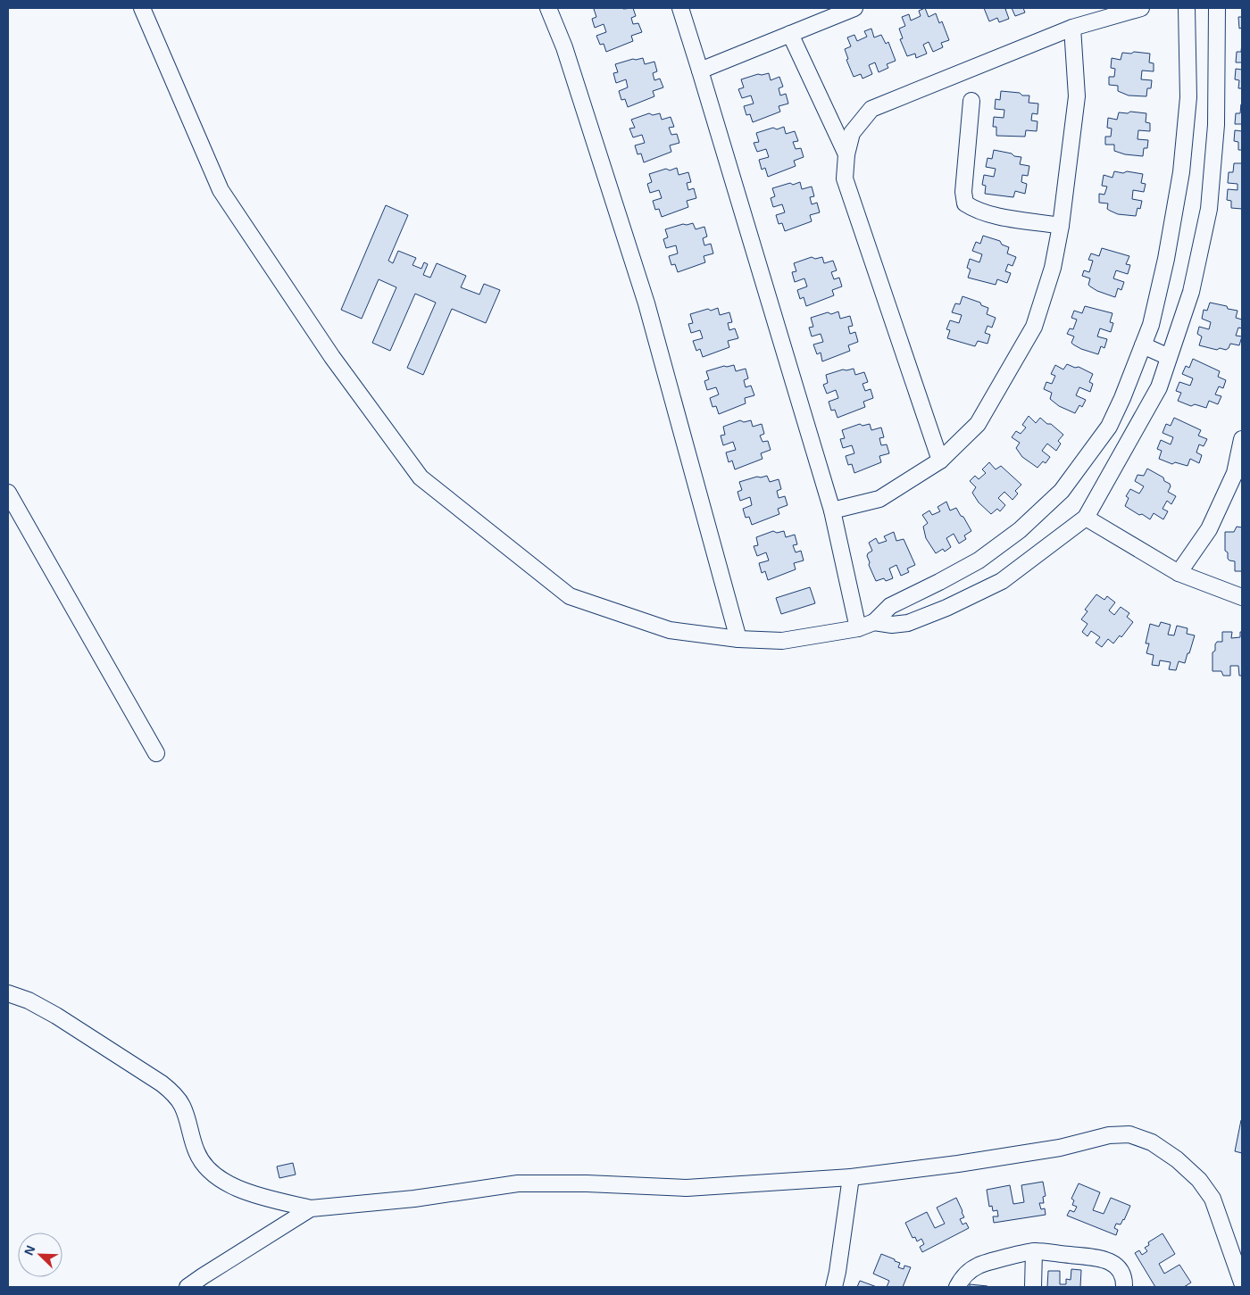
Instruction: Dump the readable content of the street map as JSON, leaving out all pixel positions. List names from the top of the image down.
{
  "north": "top left"
}
